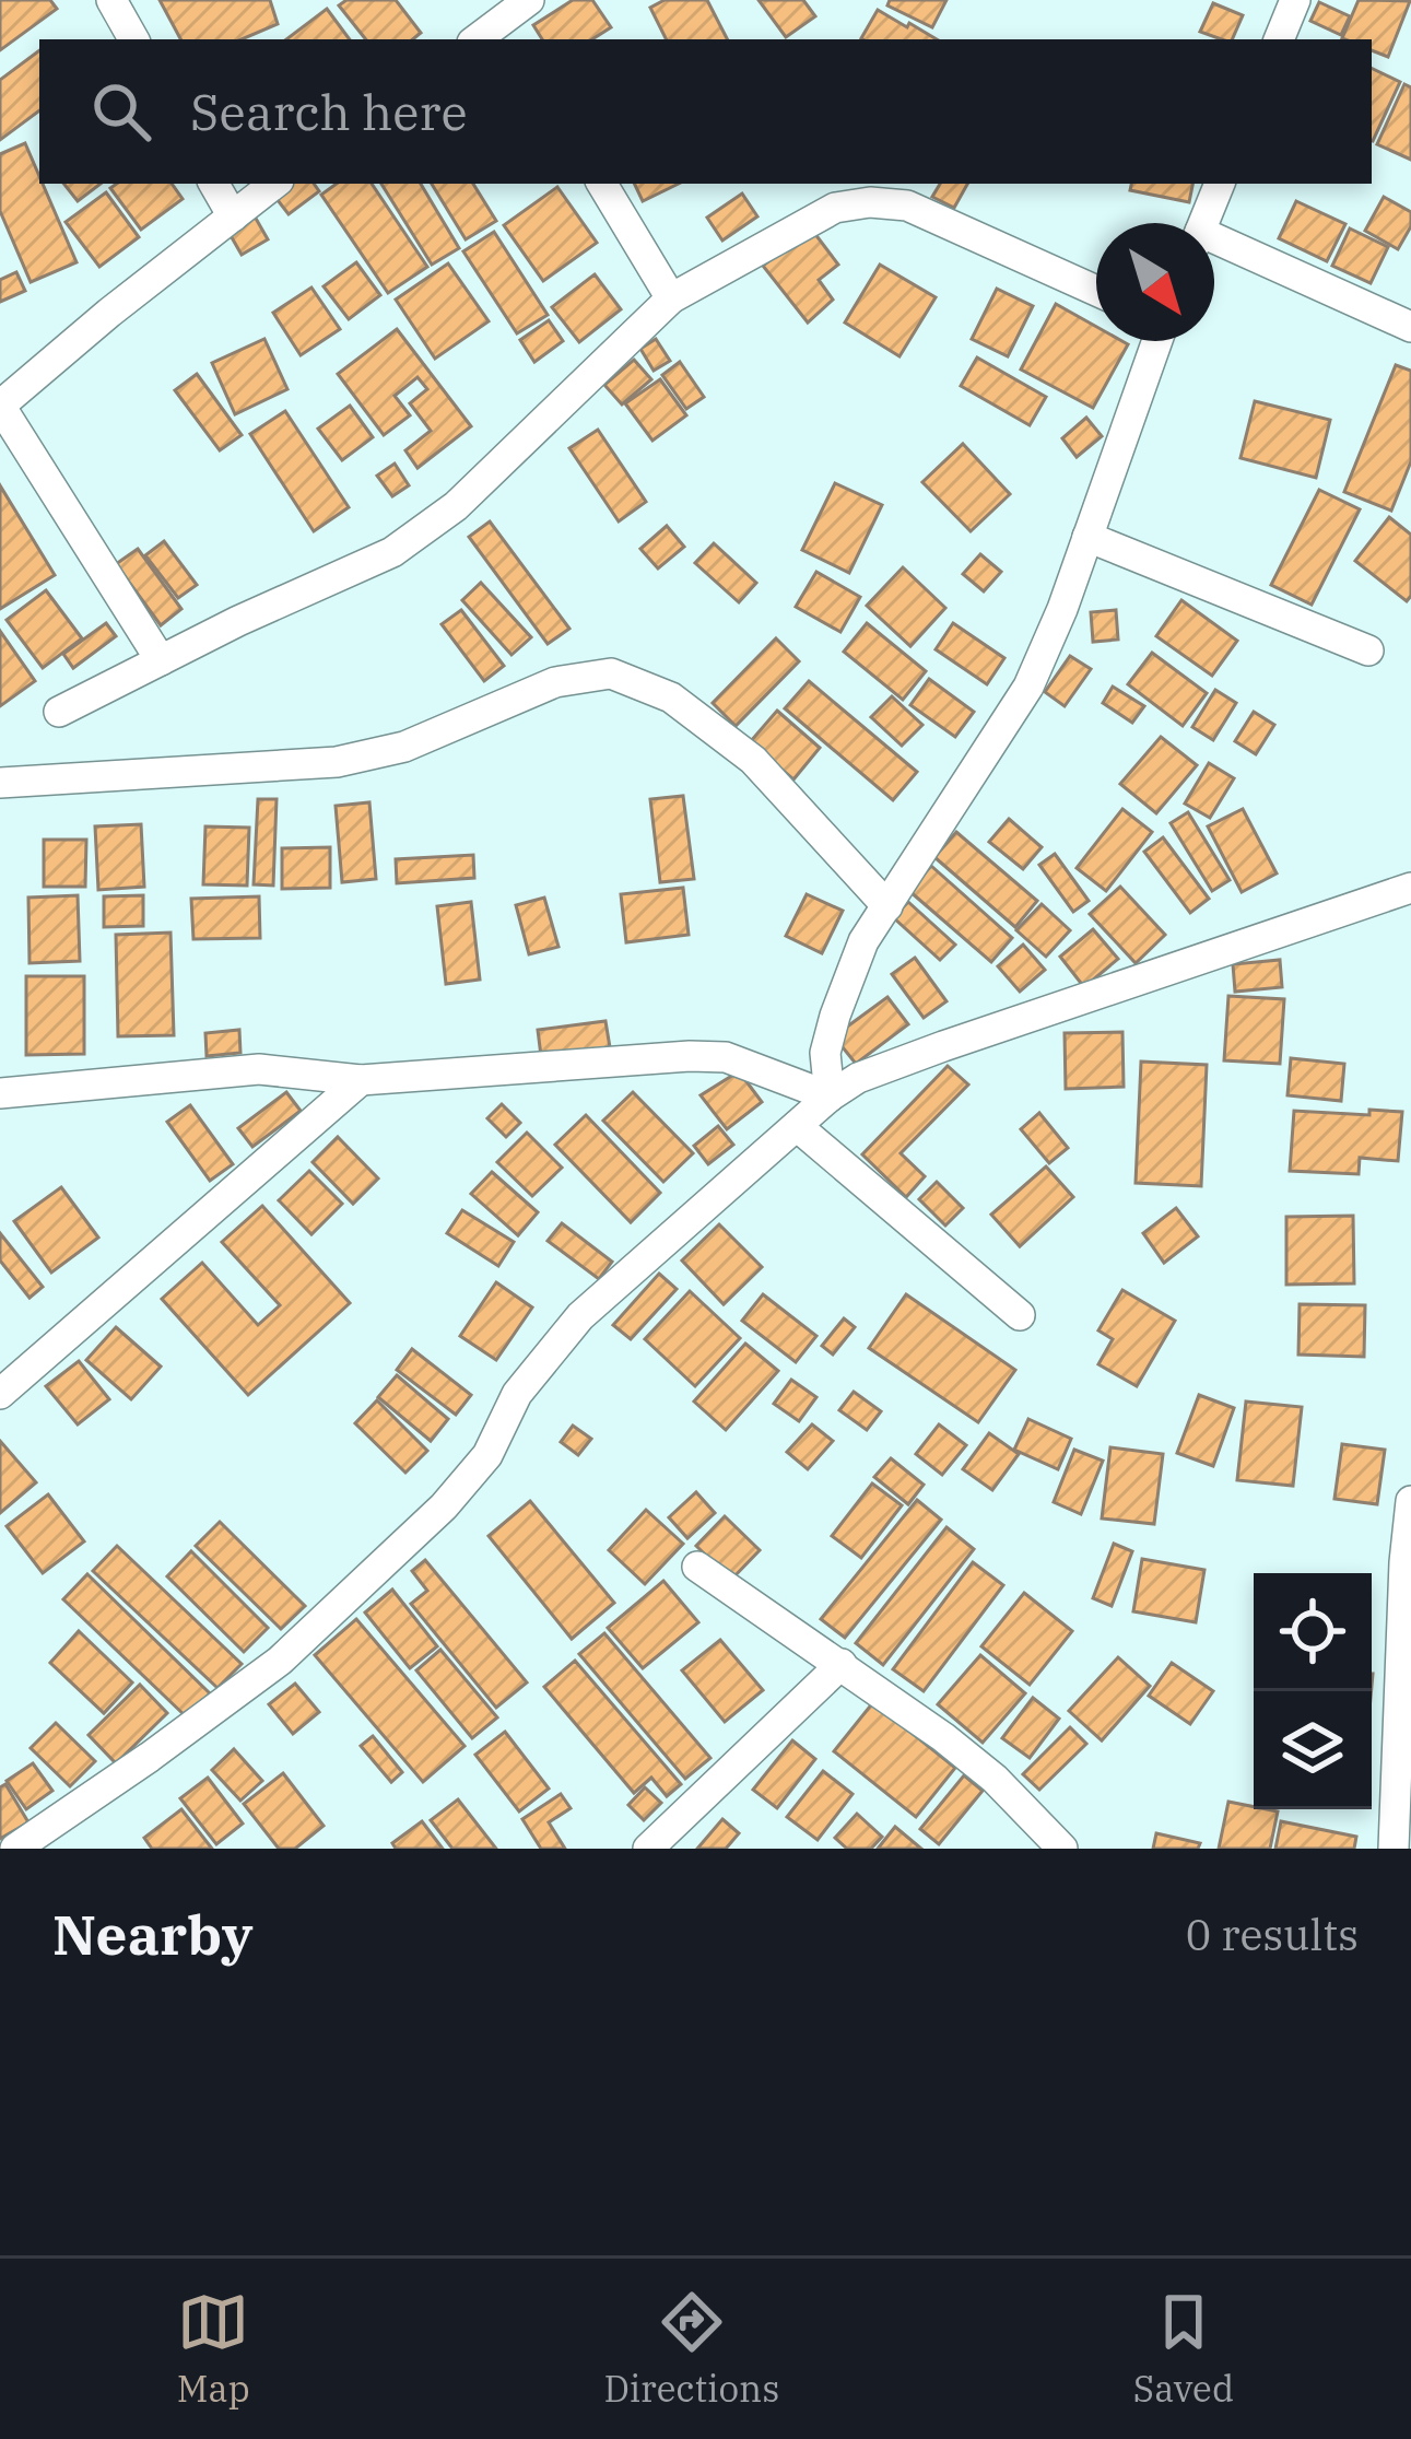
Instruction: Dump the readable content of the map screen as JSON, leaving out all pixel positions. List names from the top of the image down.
{
  "north": "bottom right",
  "page": {
    "search": "Search here",
    "heading": ["Nearby", "0 results"],
    "nav": ["Map", "Directions", "Saved"]
  }
}
